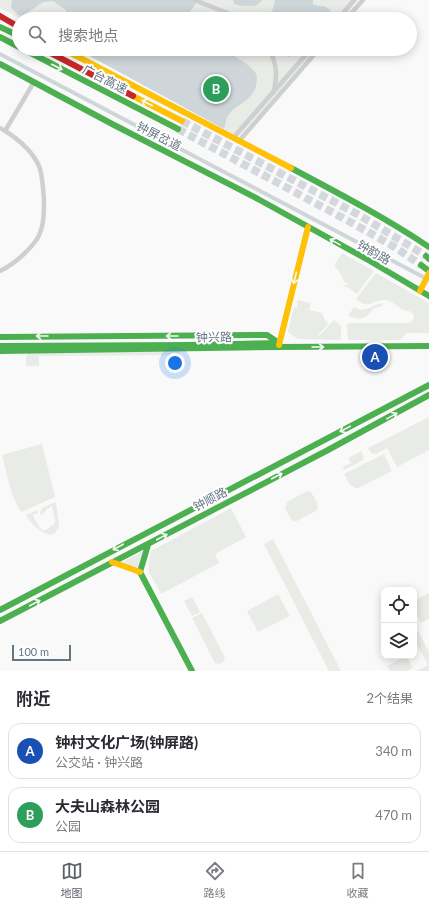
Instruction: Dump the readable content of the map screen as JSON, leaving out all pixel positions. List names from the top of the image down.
{
  "streets": {
    "main road": [
      "广台高速",
      "钟屏岔道",
      "钟韵路",
      "钟兴路",
      "钟顺路"
    ]
  },
  "crossings": [
    ["钟屏岔道", "钟韵路"]
  ],
  "scale_bar": "100 m",
  "page": {
    "search": "搜索地点",
    "pins": ["B", "A"],
    "scale": "100 m",
    "heading": ["附近", "2个结果"],
    "list": [
      {
        "mark": "A",
        "name": "钟村文化广场(钟屏路)",
        "note": "公交站 · 钟兴路",
        "value": "340 m"
      },
      {
        "mark": "B",
        "name": "大夫山森林公园",
        "note": "公园",
        "value": "470 m"
      }
    ],
    "nav": ["地图", "路线", "收藏"]
  }
}
